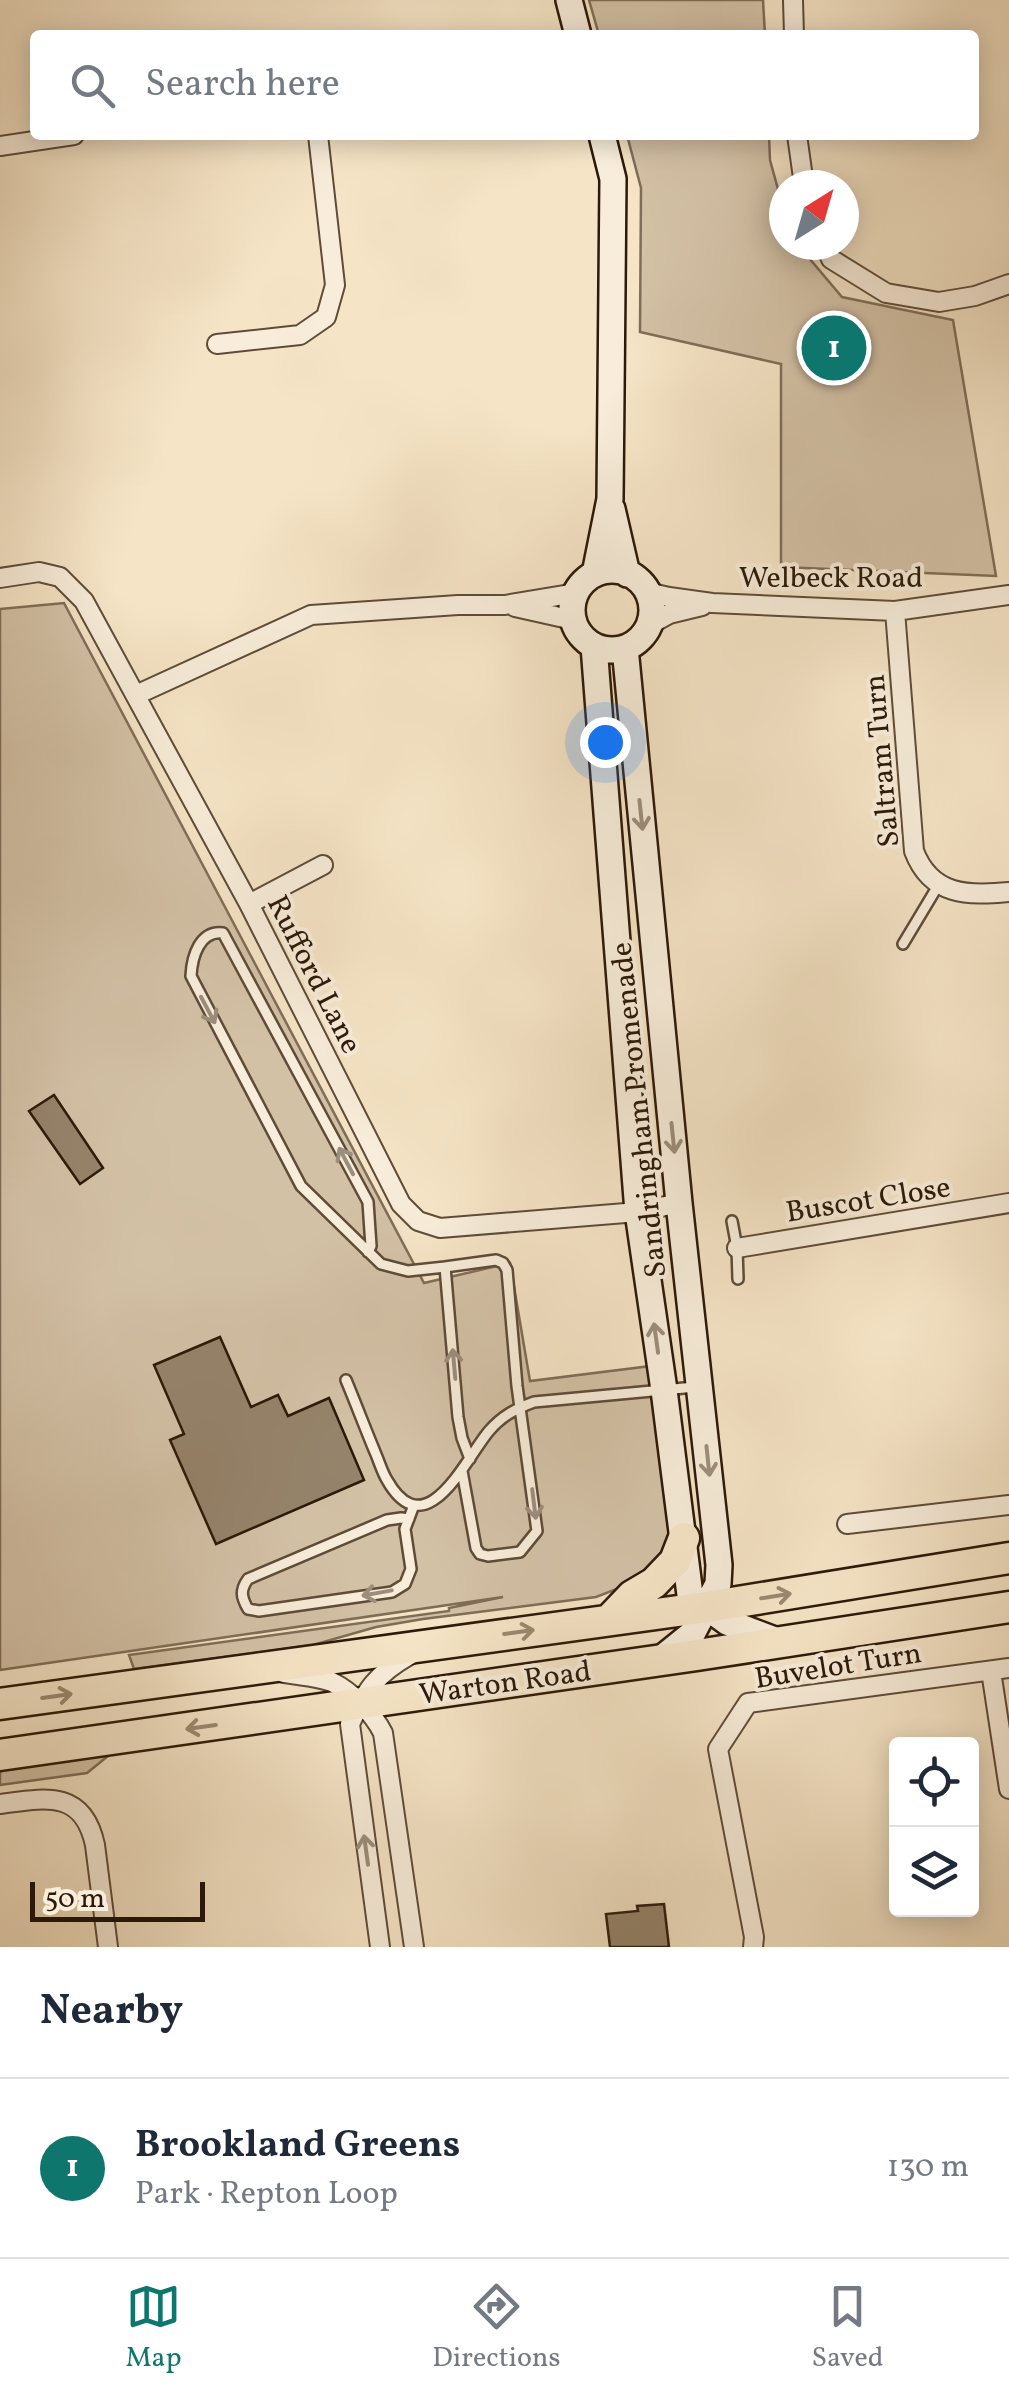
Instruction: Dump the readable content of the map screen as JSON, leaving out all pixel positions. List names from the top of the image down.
{
  "streets": {
    "main road": ["Warton Road"],
    "street": [
      "Welbeck Road",
      "Saltram Turn",
      "Rufford Lane",
      "Sandringham Promenade",
      "Buscot Close",
      "Buvelot Turn"
    ]
  },
  "crossings": [
    ["Welbeck Road", "Saltram Turn"],
    ["Welbeck Road", "Sandringham Promenade"],
    ["Rufford Lane", "Sandringham Promenade"],
    ["Sandringham Promenade", "Warton Road"]
  ],
  "scale_bar": "50 m",
  "north": "top right",
  "page": {
    "search": "Search here",
    "pins": "1",
    "scale": "50 m",
    "heading": "Nearby",
    "list": [
      {
        "mark": "1",
        "name": "Brookland Greens",
        "note": "Park · Repton Loop",
        "value": "130 m"
      }
    ],
    "nav": ["Map", "Directions", "Saved"]
  }
}
